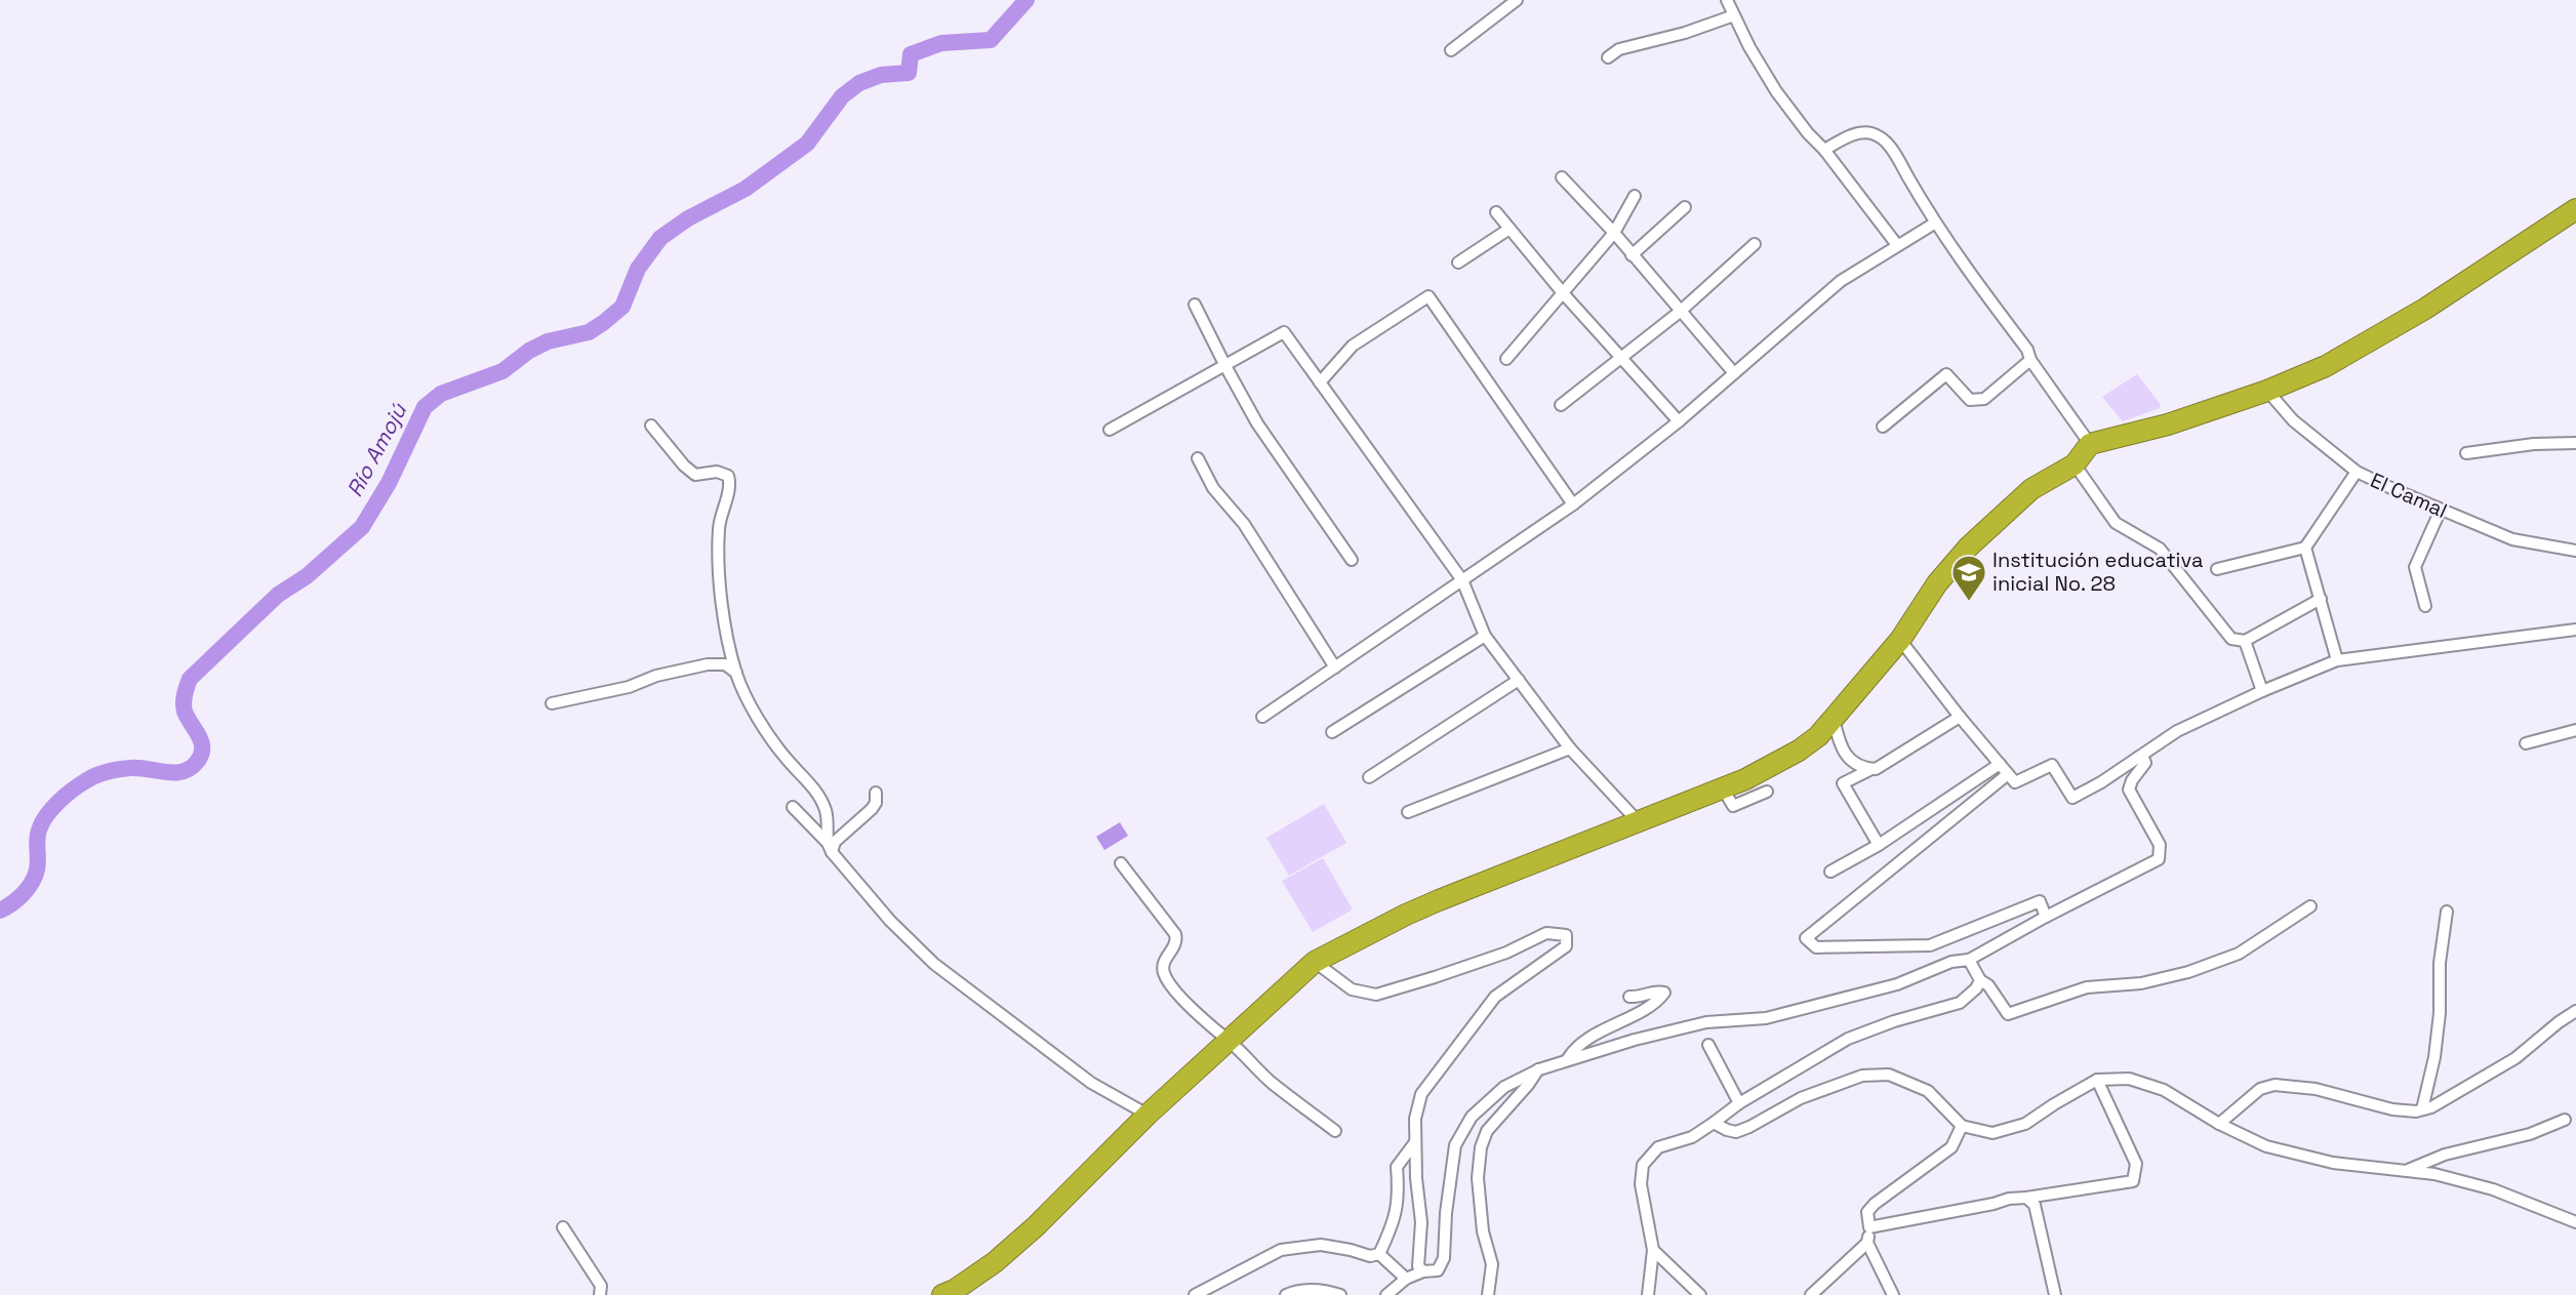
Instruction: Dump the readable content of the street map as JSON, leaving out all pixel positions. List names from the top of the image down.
{
  "streets": {
    "street": ["El Camal"]
  },
  "water": ["Río Amojú"],
  "places": {
    "school or university": ["Institución educativa inicial No. 28"]
  }
}
